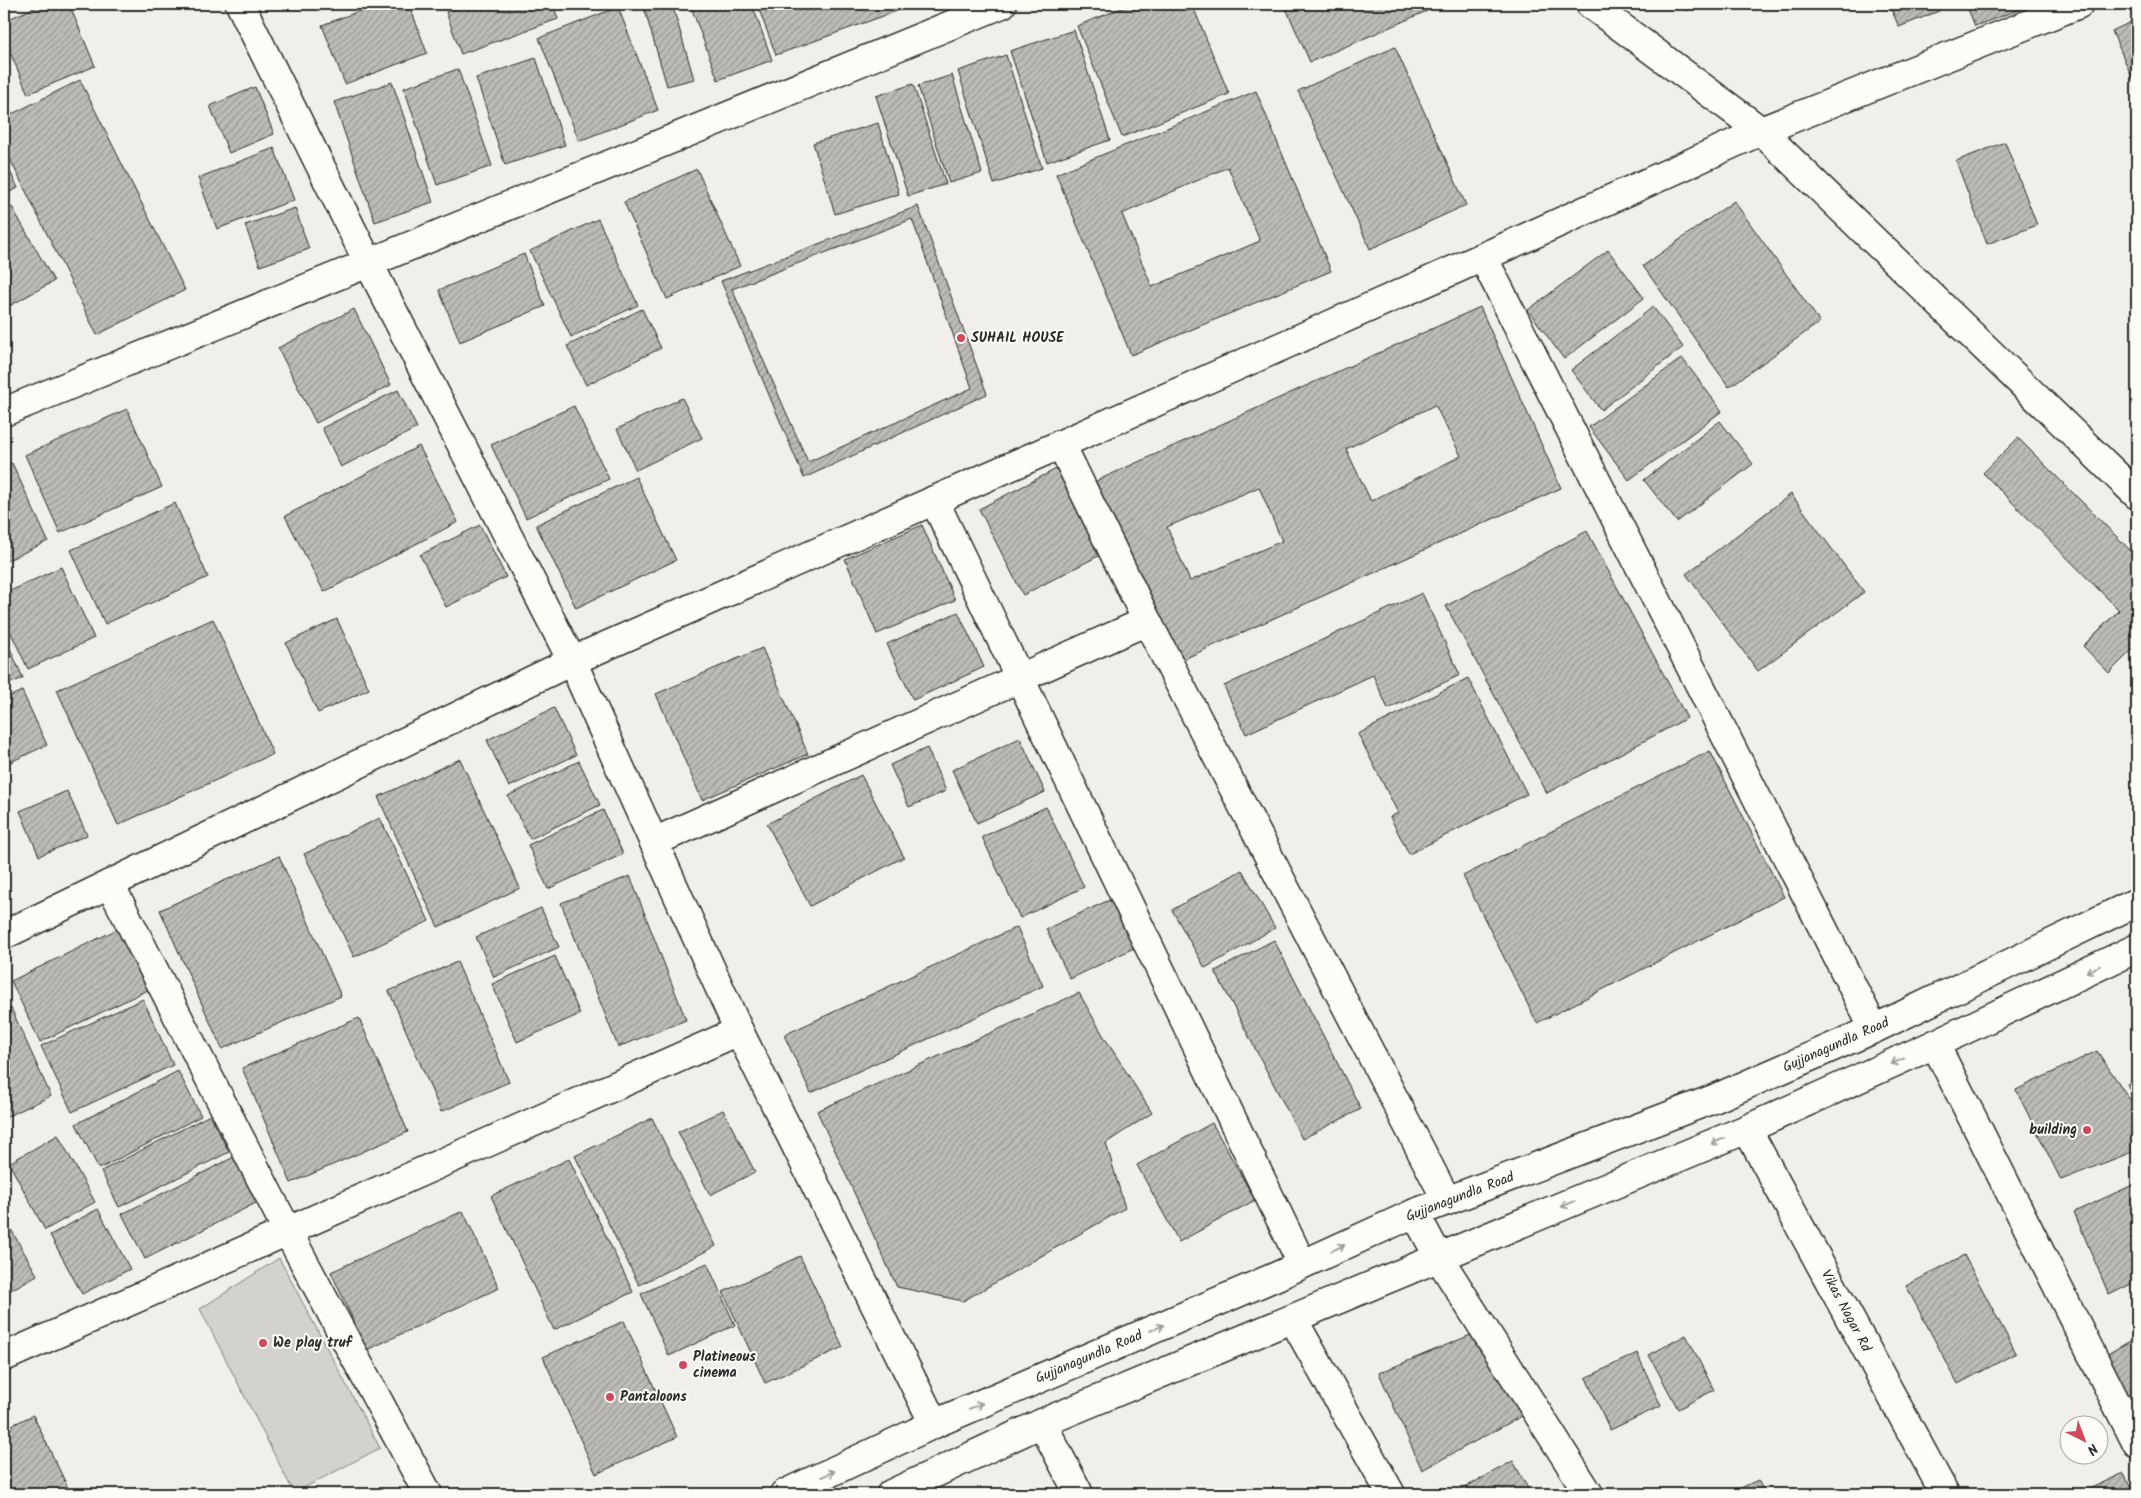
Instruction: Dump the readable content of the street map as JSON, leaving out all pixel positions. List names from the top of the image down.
{
  "streets": {
    "street": ["Gujjanagundla Road", "Vikas Nagar Rd"]
  },
  "places": [
    "SUHAIL HOUSE",
    "building",
    "We play truf",
    "Platineous cinema",
    "Pantaloons"
  ],
  "north": "bottom right"
}
